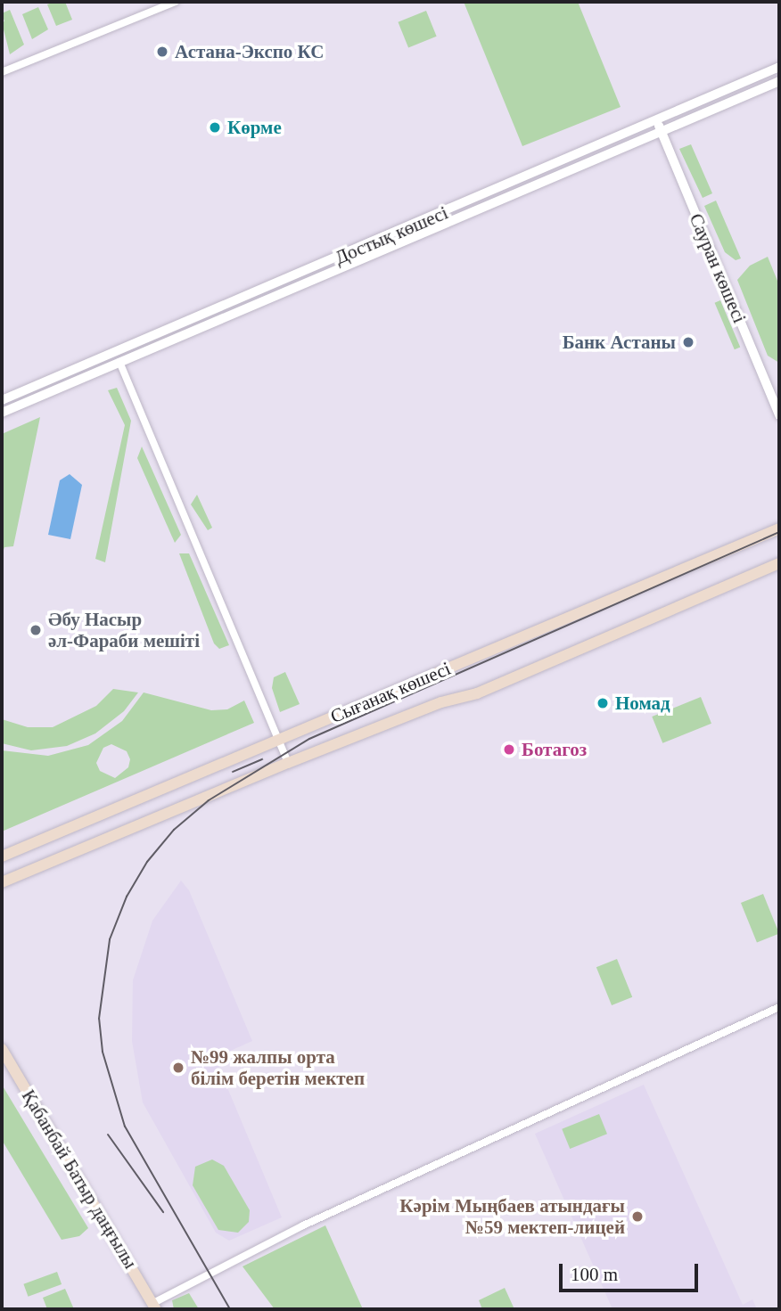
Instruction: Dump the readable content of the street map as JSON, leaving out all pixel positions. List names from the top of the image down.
{
  "streets": {
    "main road": ["Сығанақ көшесі", "Қабанбай Батыр даңғылы"],
    "street": ["Достық көшесі", "Сауран көшесі"]
  },
  "crossings": [
    ["Достық көшесі", "Сауран көшесі"]
  ],
  "places": [
    "Астана-Экспо КС",
    "Көрме",
    "Банк Астаны",
    "Әбу Насыр әл-Фараби мешіті",
    "Номад",
    "Ботагоз",
    "№99 жалпы орта білім беретін мектеп",
    "Кәрім Мыңбаев атындағы №59 мектеп-лицей"
  ],
  "scale_bar": "100 m"
}
